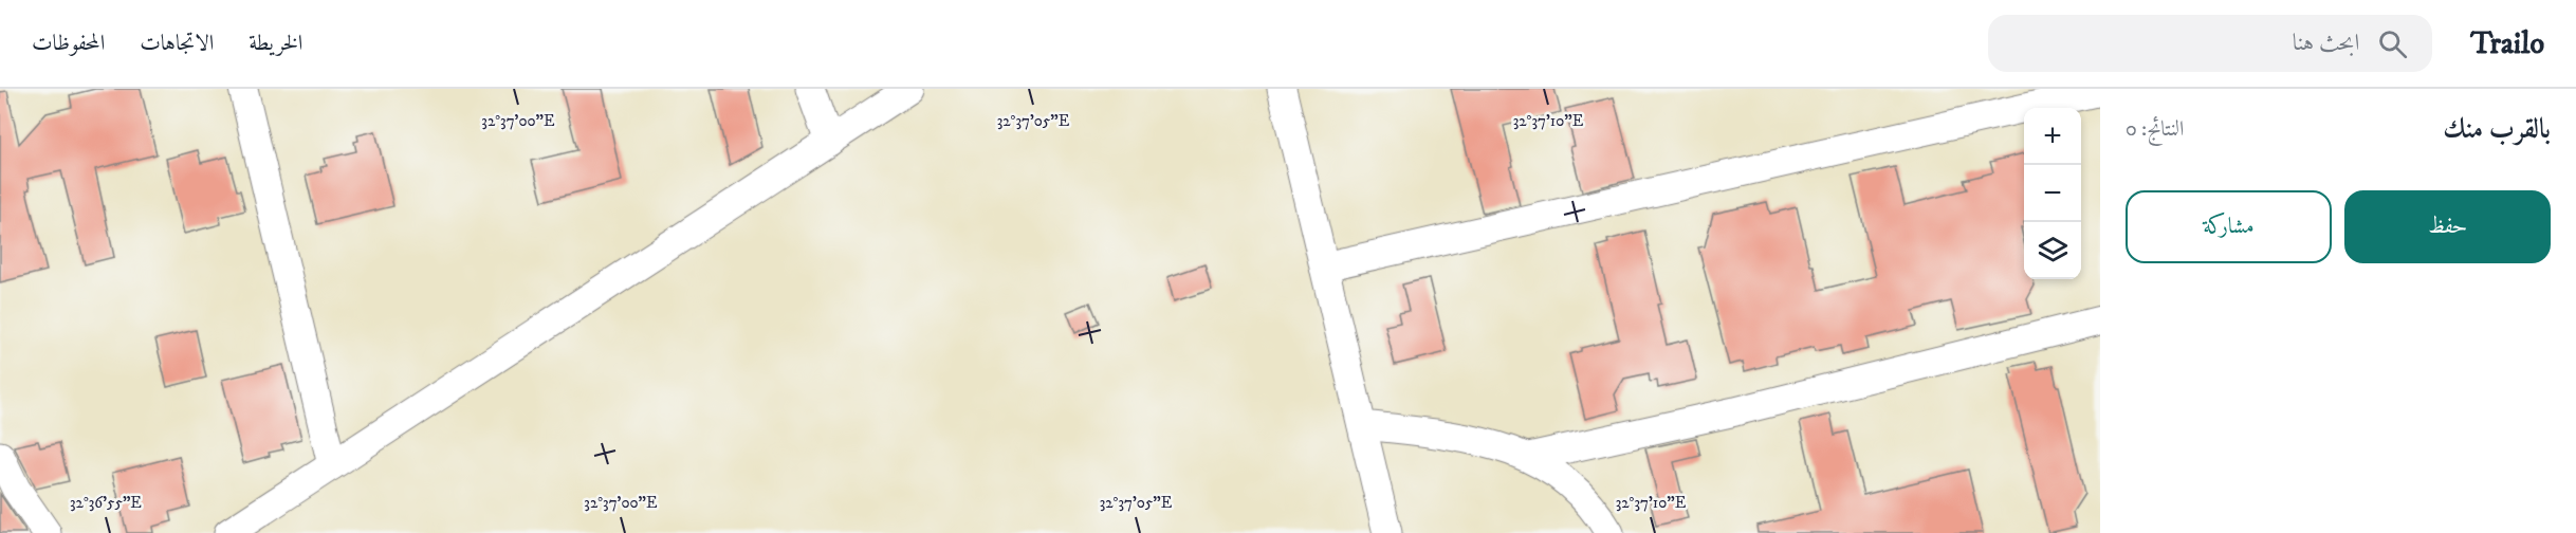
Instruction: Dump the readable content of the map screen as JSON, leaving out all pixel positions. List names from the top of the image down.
{
  "page": {
    "header": "Trailo",
    "search": "ابحث هنا",
    "nav": ["الخريطة", "الاتجاهات", "المحفوظات"],
    "heading": ["بالقرب منك", "النتائج: 0"],
    "map_buttons": ["+", "−"],
    "buttons": ["حفظ", "مشاركة"]
  },
  "coordinates": [
    "32°37'10\"E",
    "32°37'00\"E",
    "32°37'05\"E",
    "32°36'55\"E"
  ]
}
